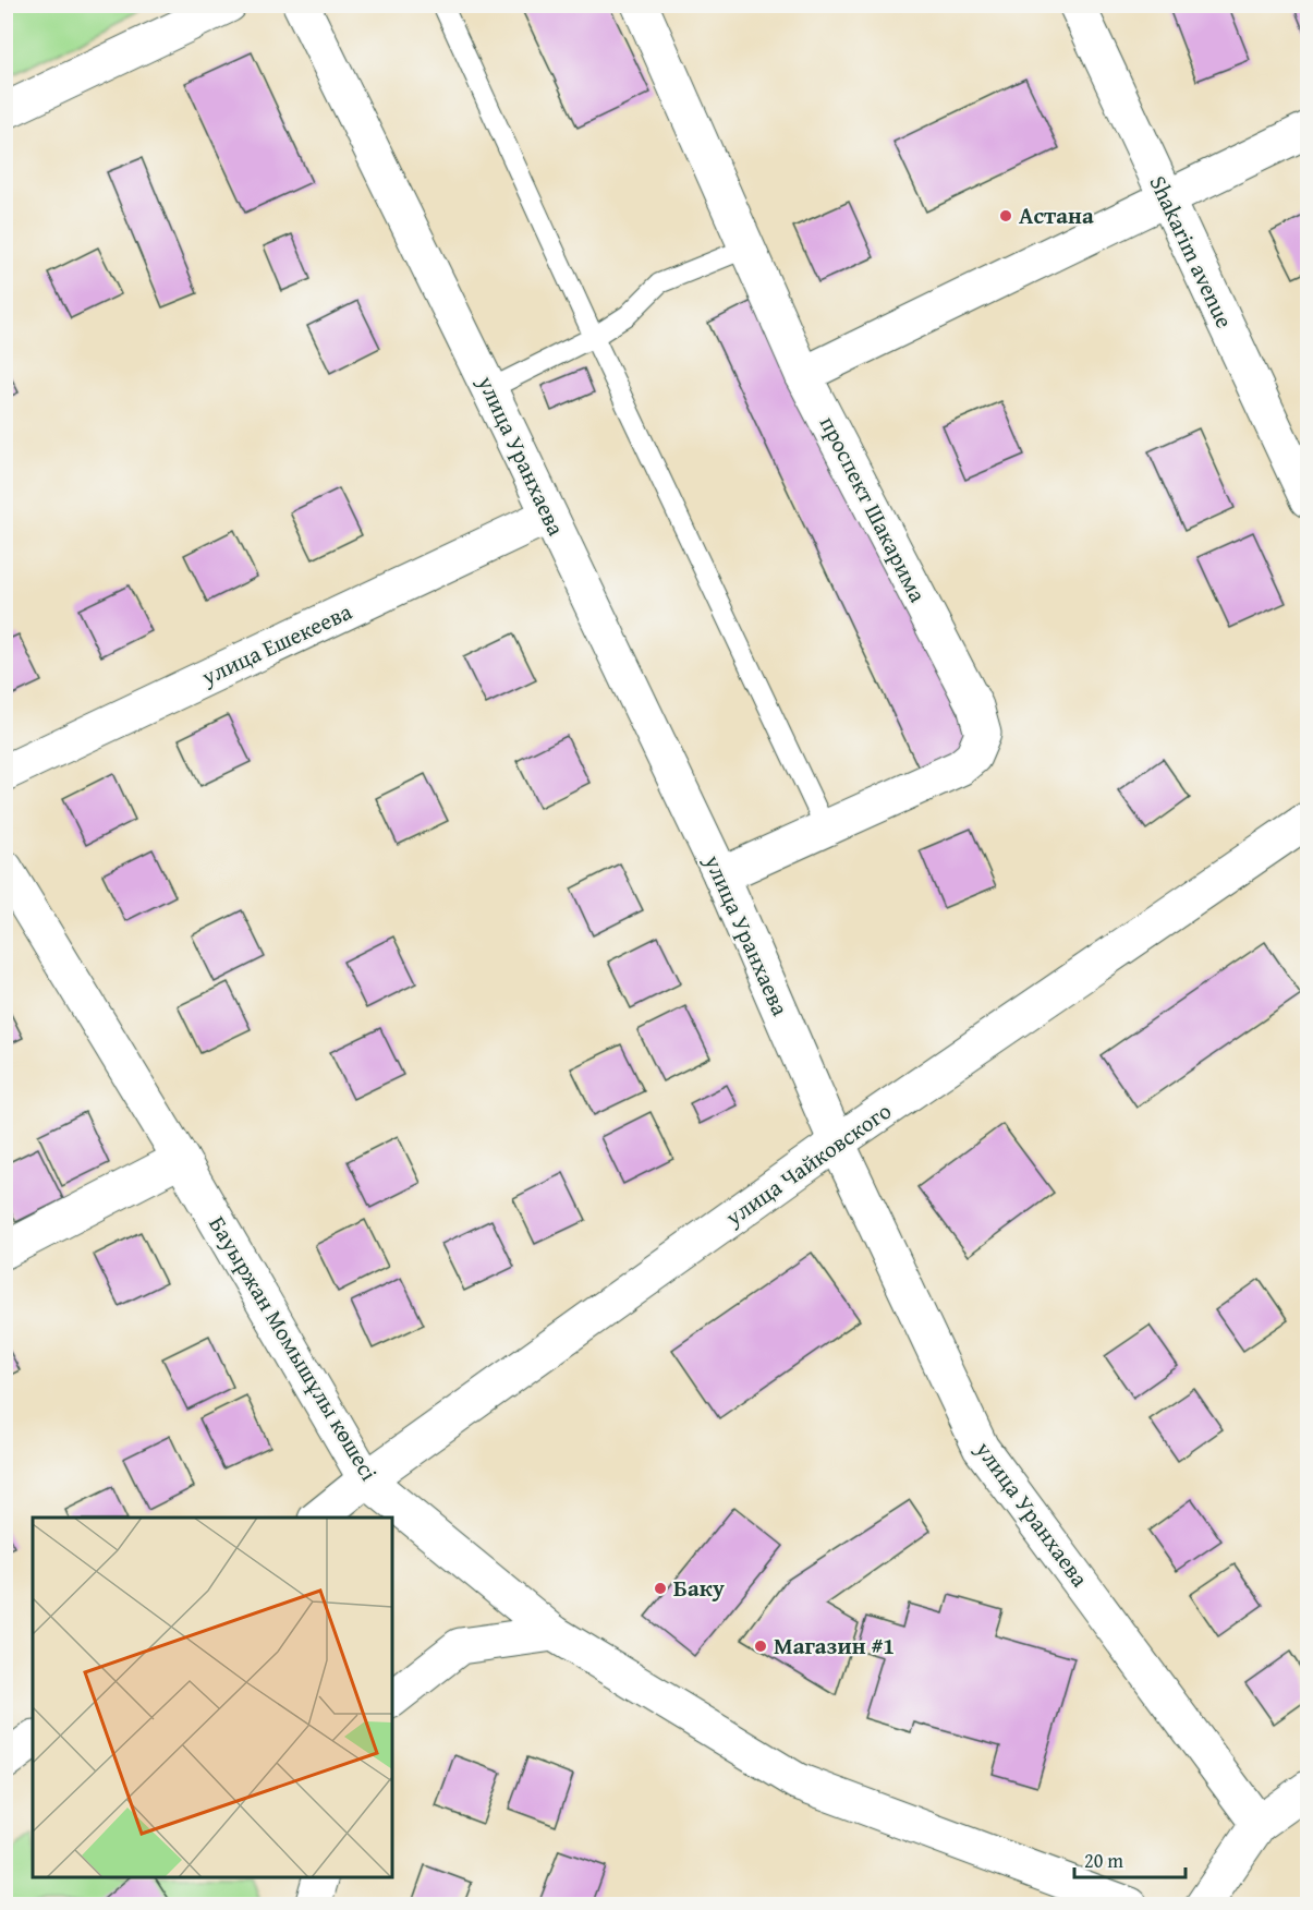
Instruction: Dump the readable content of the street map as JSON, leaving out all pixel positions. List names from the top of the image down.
{
  "streets": {
    "street": [
      "Shakarim avenue",
      "улица Уранхаева",
      "проспект Шакарима",
      "улица Ешекеева",
      "улица Чайковского",
      "Бауыржан Момышұлы көшесі"
    ]
  },
  "crossings": [
    ["улица Уранхаева", "проспект Шакарима"],
    ["улица Уранхаева", "улица Ешекеева"],
    ["улица Уранхаева", "улица Чайковского"],
    ["улица Чайковского", "Бауыржан Момышұлы көшесі"]
  ],
  "places": ["Астана", "Баку", "Магазин #1"],
  "scale_bar": "20 m"
}
